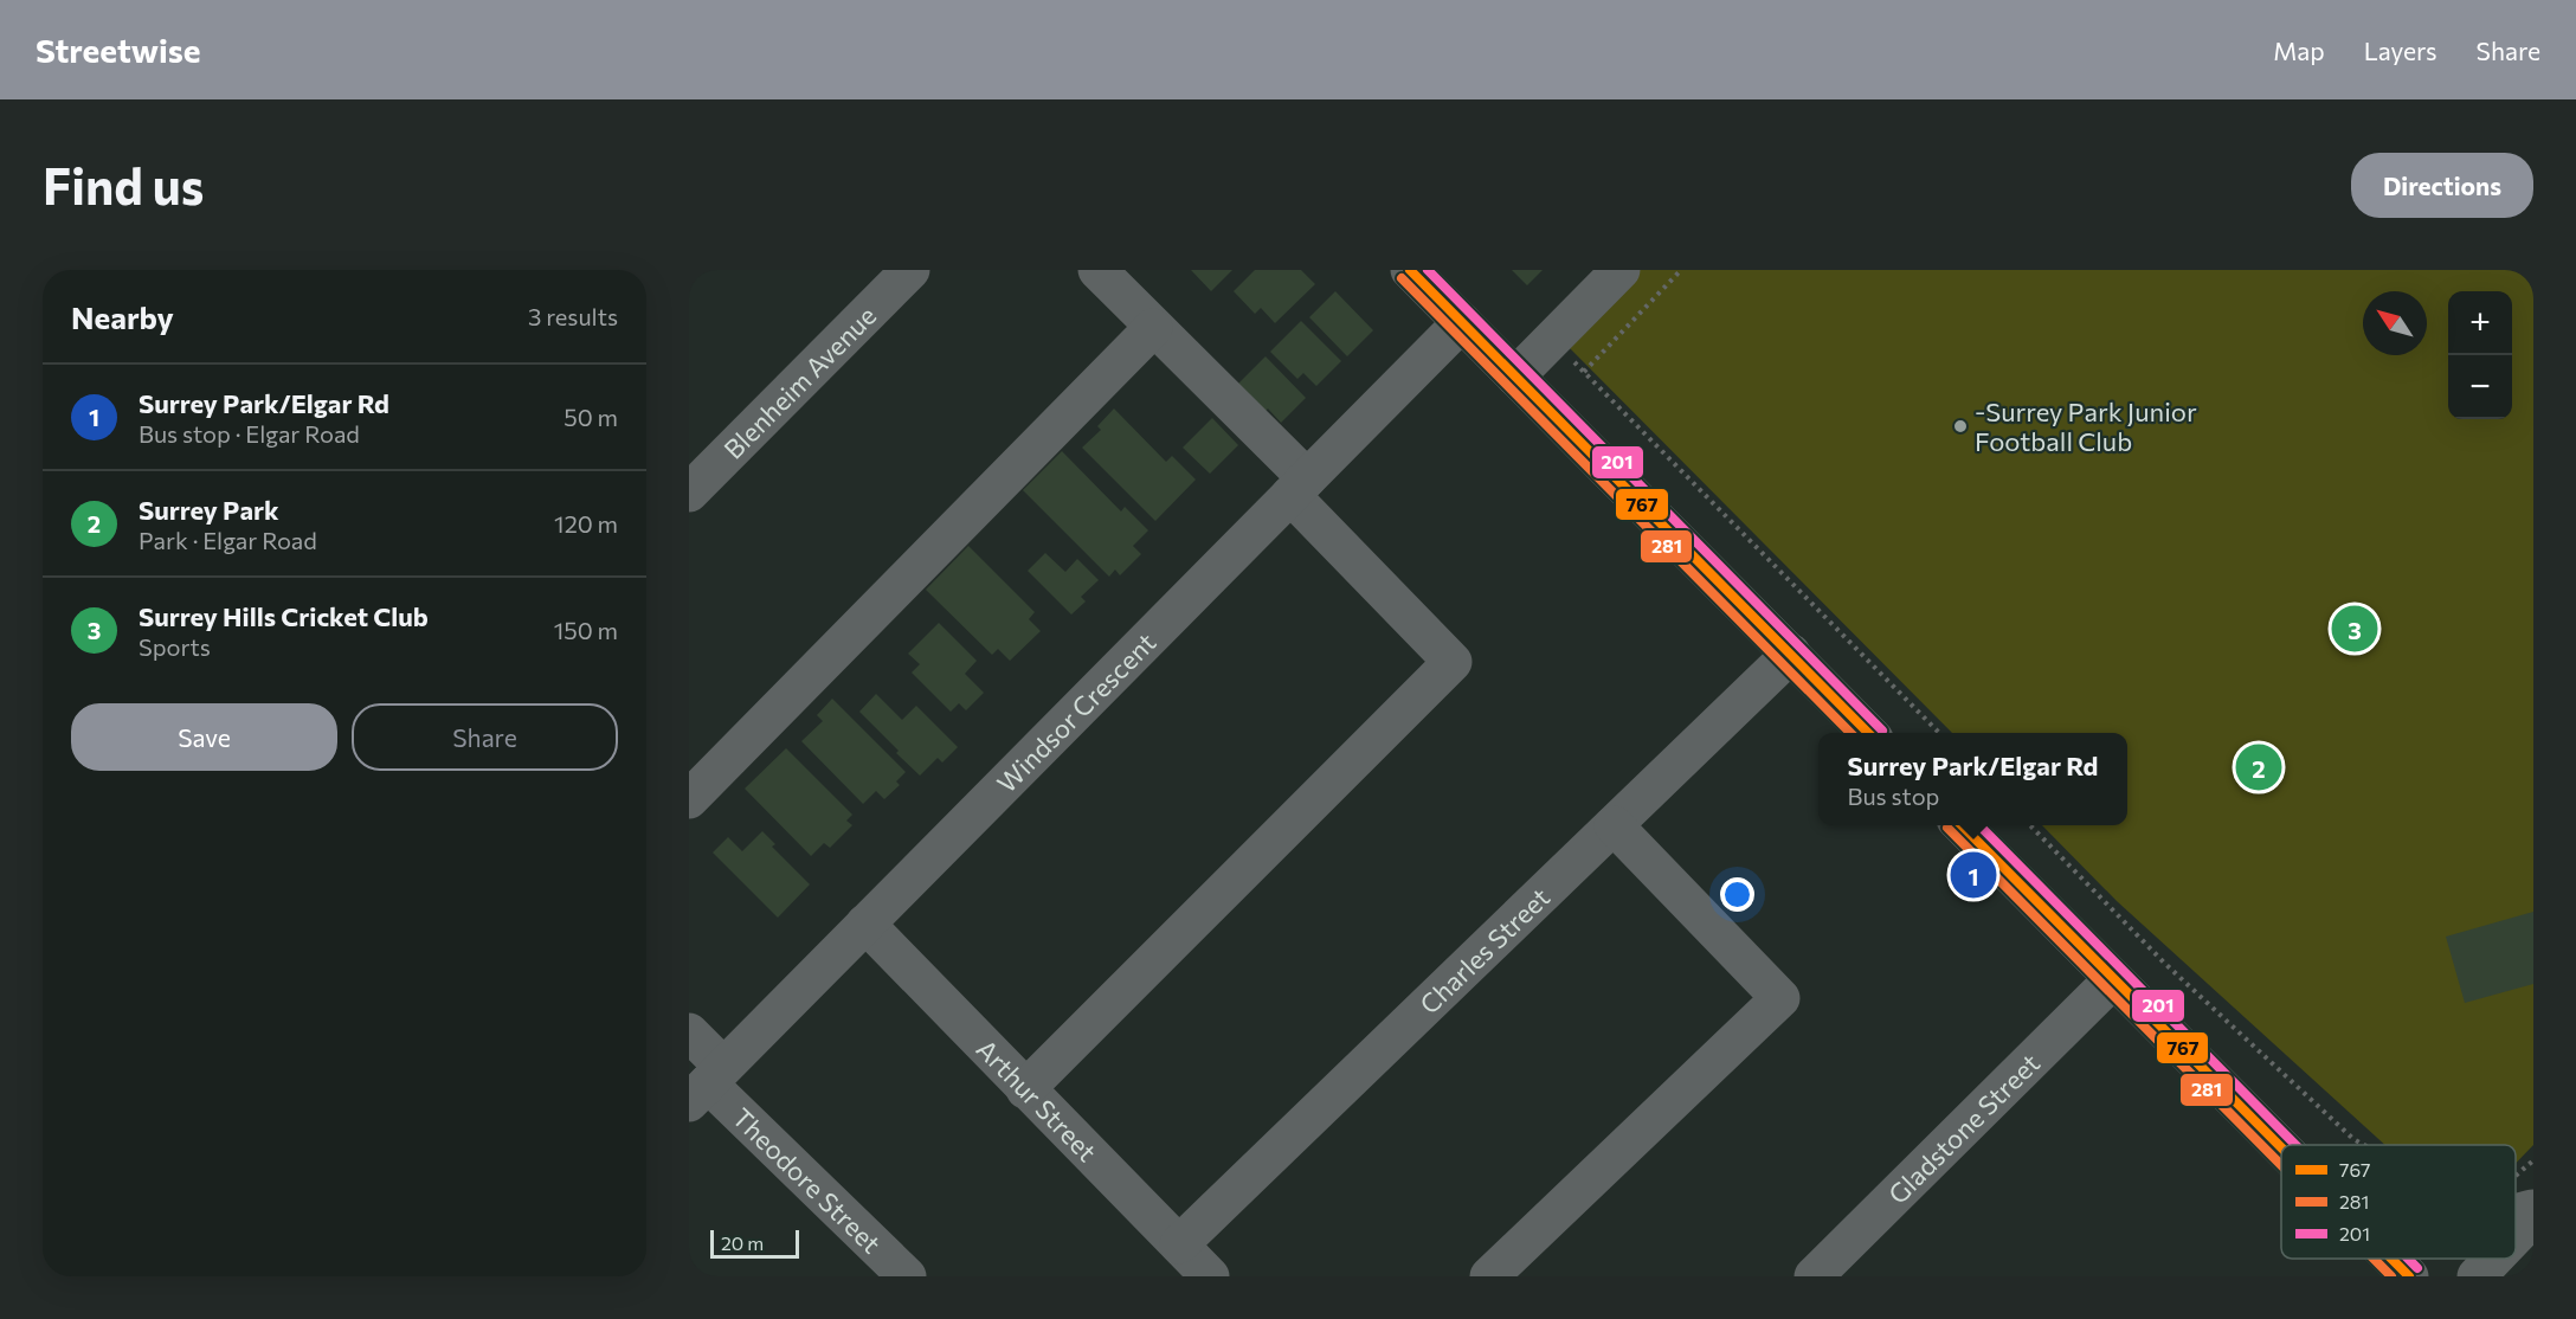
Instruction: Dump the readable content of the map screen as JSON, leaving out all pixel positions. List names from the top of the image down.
{
  "streets": {
    "street": [
      "Blenheim Avenue",
      "Windsor Crescent",
      "Charles Street",
      "Arthur Street",
      "Gladstone Street",
      "Theodore Street"
    ]
  },
  "crossings": [
    ["Windsor Crescent", "Arthur Street"],
    ["Windsor Crescent", "Theodore Street"],
    ["Charles Street", "Arthur Street"]
  ],
  "places": ["-Surrey Park Junior Football Club"],
  "lines": ["transit line 767", "transit line 201", "transit line 281"],
  "legend": ["767", "281", "201"],
  "scale_bar": "20 m",
  "north": "top left",
  "page": {
    "header": "Streetwise",
    "nav": ["Map", "Layers", "Share"],
    "buttons": [
      "Directions",
      ["Save", "Share"]
    ],
    "title": "Find us",
    "heading": ["Nearby", "3 results"],
    "map_buttons": ["+", "−"],
    "list": [
      {
        "mark": "1",
        "name": "Surrey Park/Elgar Rd",
        "note": "Bus stop · Elgar Road",
        "value": "50 m"
      },
      {
        "mark": "2",
        "name": "Surrey Park",
        "note": "Park · Elgar Road",
        "value": "120 m"
      },
      {
        "mark": "3",
        "name": "Surrey Hills Cricket Club",
        "note": "Sports",
        "value": "150 m"
      }
    ],
    "pins": ["3", "2", "1"],
    "popup": ["Surrey Park/Elgar Rd", "Bus stop"],
    "scale": "20 m"
  }
}
